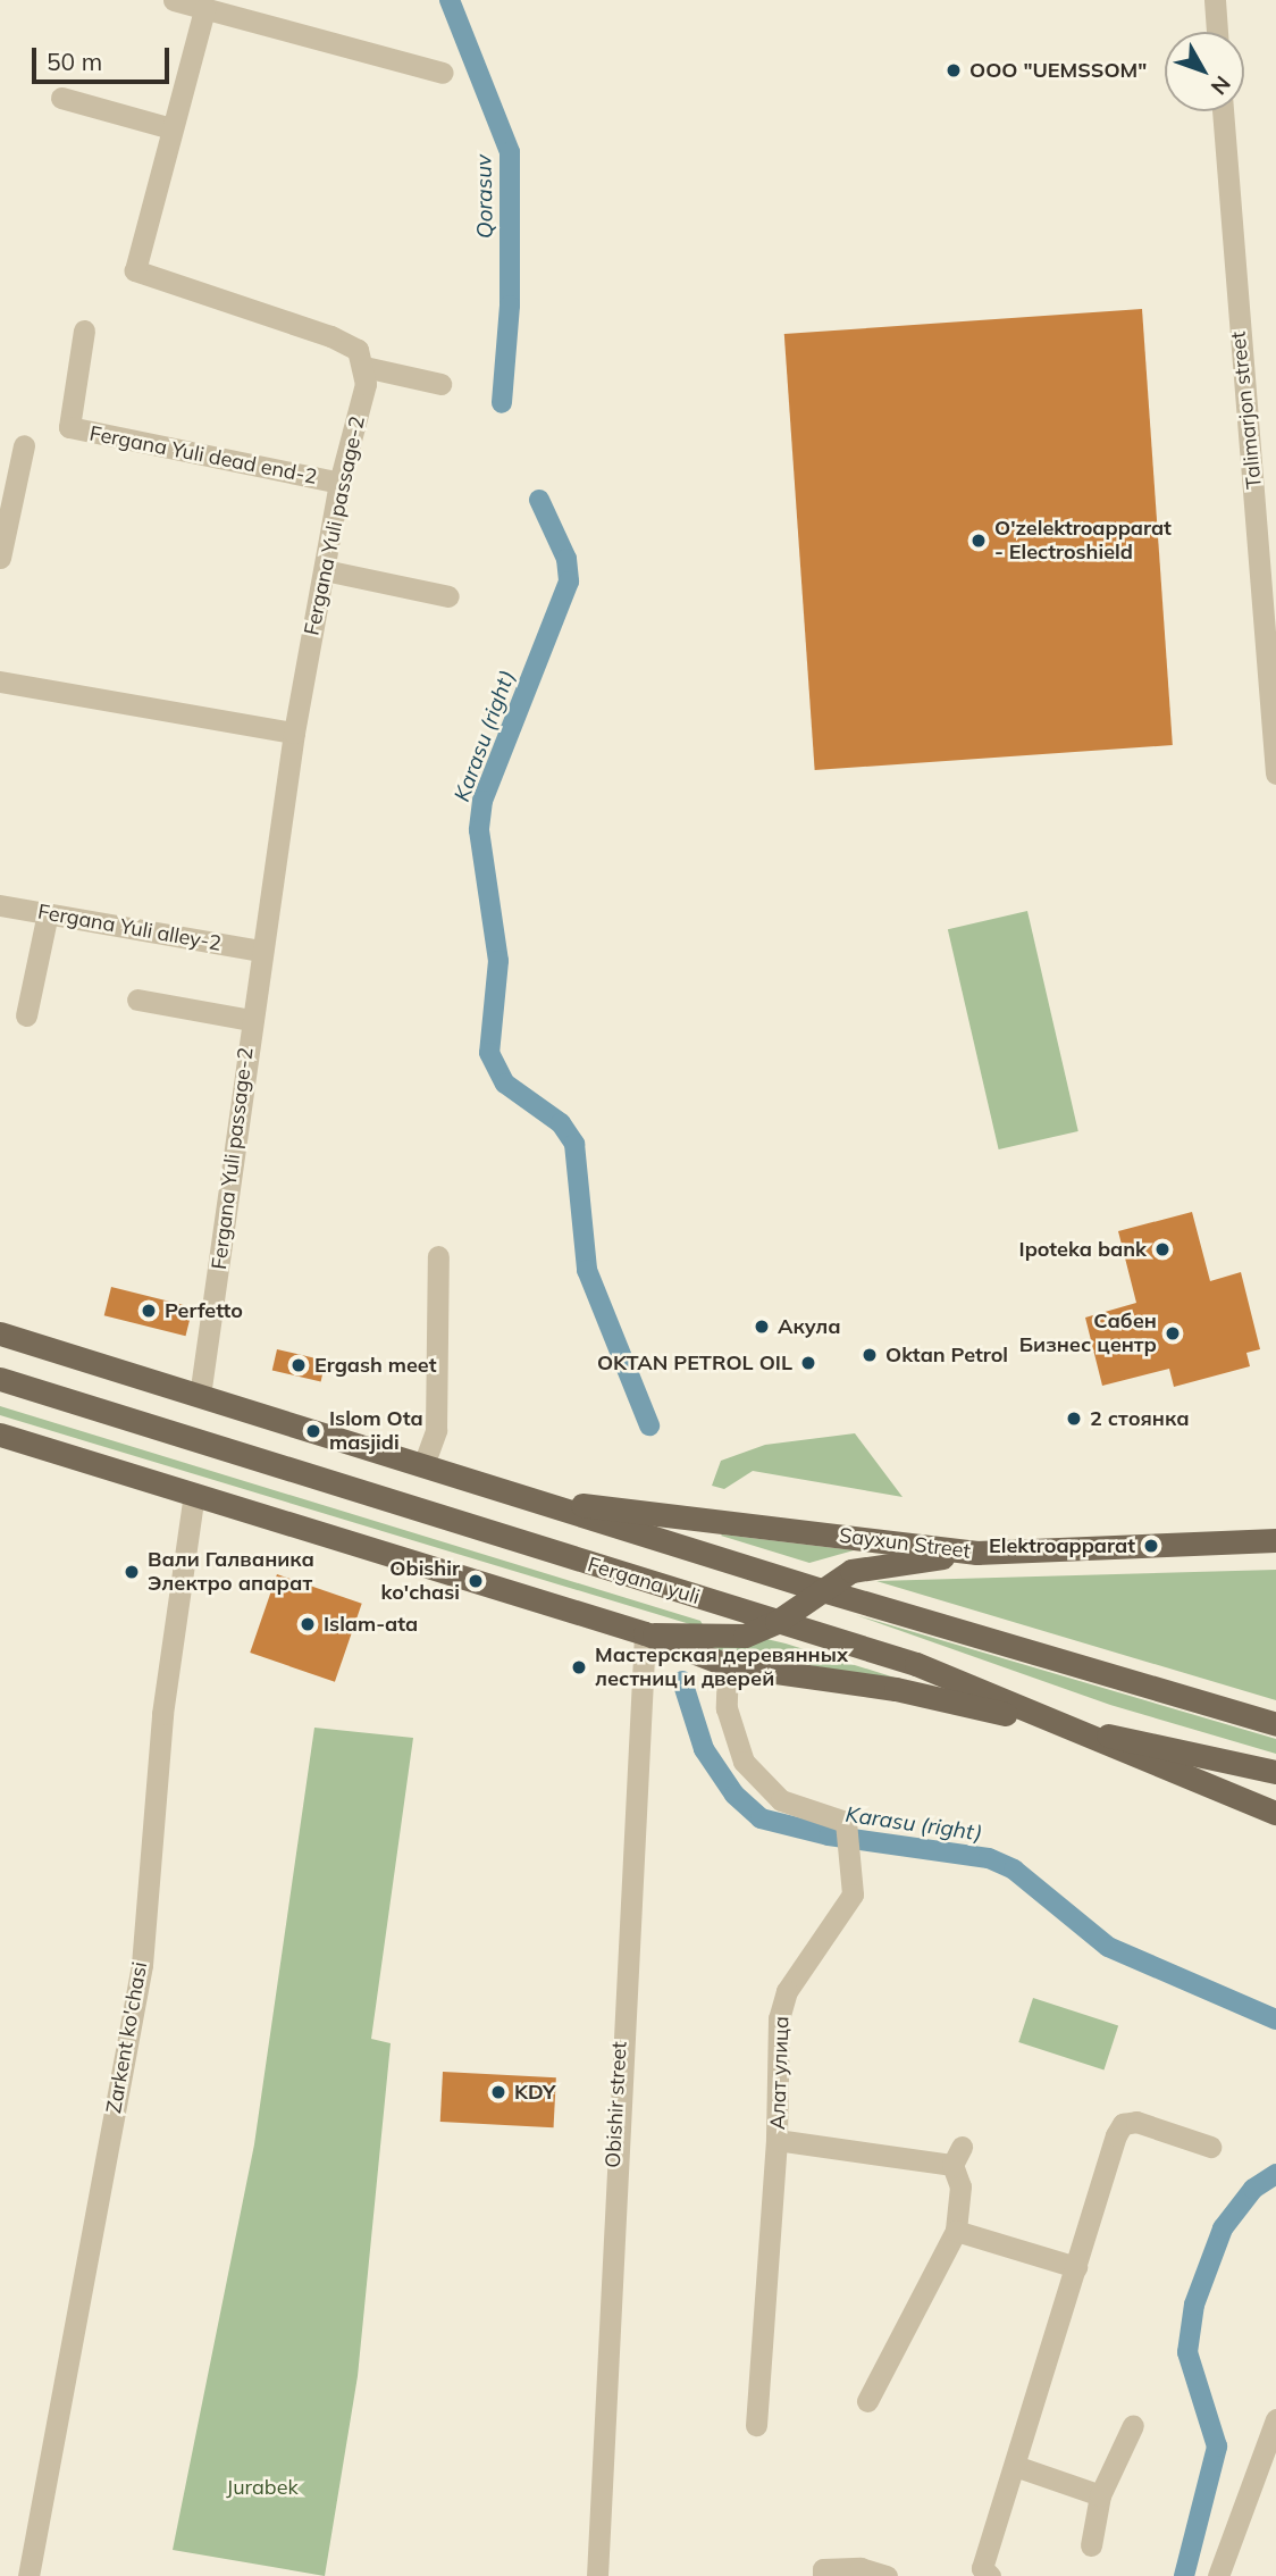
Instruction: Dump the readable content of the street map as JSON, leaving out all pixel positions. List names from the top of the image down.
{
  "streets": {
    "main road": ["Sayxun Street", "Fergana yuli"],
    "street": [
      "Talimarjon street",
      "Fergana Yuli dead end-2",
      "Fergana Yuli passage-2",
      "Fergana Yuli alley-2",
      "Zarkent ko'chasi",
      "Алат улица",
      "Obishir street"
    ]
  },
  "crossings": [
    ["Fergana Yuli dead end-2", "Fergana Yuli passage-2"],
    ["Fergana Yuli passage-2", "Fergana Yuli alley-2"]
  ],
  "water": ["Qorasuv", "Karasu (right)"],
  "parks": ["Jurabek"],
  "places": [
    "ООО \"UEMSSOM\"",
    "O'zelektroapparat - Electroshield",
    "Ipoteka bank",
    "Perfetto",
    "Акула",
    "Сабен Бизнес центр",
    "Oktan Petrol",
    "OKTAN PETROL OIL",
    "Ergash meet",
    "2 стоянка",
    "Islom Ota masjidi",
    "Elektroapparat",
    "Вали Галваника Электро апарат",
    "Obishir ko'chasi",
    "Islam-ata",
    "Мастерская деревянных лестниц и дверей",
    "KDY"
  ],
  "scale_bar": "50 m",
  "north": "bottom right"
}
